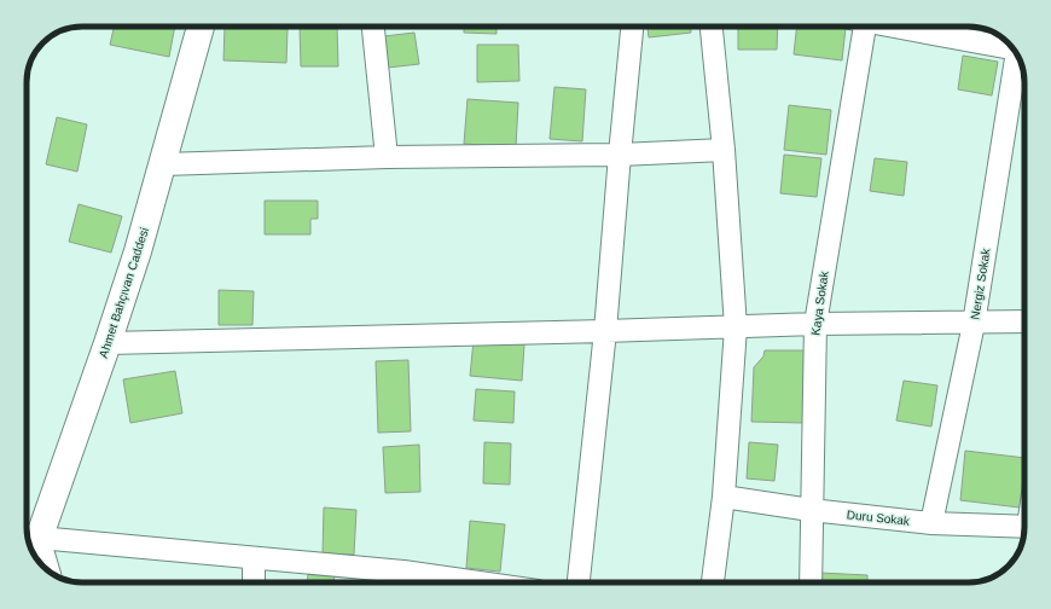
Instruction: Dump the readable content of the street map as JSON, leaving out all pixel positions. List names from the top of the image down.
{
  "streets": {
    "main road": ["Ahmet Bahçıvan Caddesi"],
    "street": ["Nergiz Sokak", "Kaya Sokak", "Duru Sokak"]
  },
  "crossings": [
    ["Nergiz Sokak", "Duru Sokak"],
    ["Kaya Sokak", "Duru Sokak"]
  ]
}
